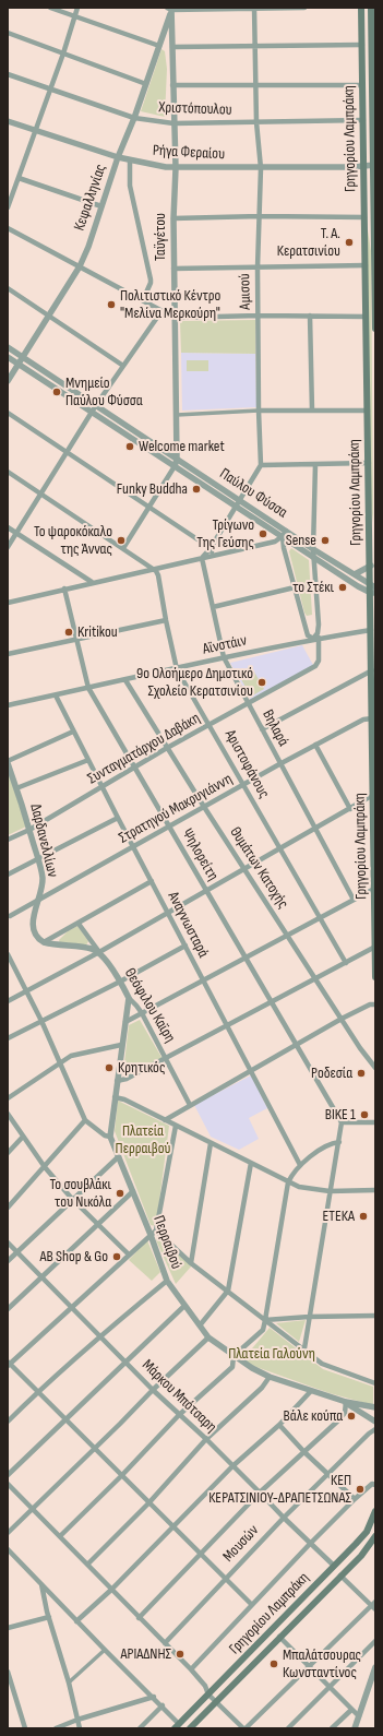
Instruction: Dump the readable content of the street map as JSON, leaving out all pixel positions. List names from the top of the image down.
{
  "streets": {
    "main road": ["Γρηγορίου Λαμπράκη"],
    "street": [
      "Χριστόπουλου",
      "Ρήγα Φεραίου",
      "Κεφαλληνίας",
      "Ταϋγέτου",
      "Αμισού",
      "Παύλου Φύσσα",
      "Αϊνστάιν",
      "Βηλαρά",
      "Συνταγματάρχου Δαβάκη",
      "Αριστοφάνους",
      "Στρατηγού Μακρυγιάννη",
      "Δαρδανελλίων",
      "Ψηλορείτη",
      "Θυμάτων Κατοχής",
      "Αναγνωσταρά",
      "Θεόφιλου Καϊρη",
      "Περραιβού",
      "Μάρκου Μπότσαρη",
      "Μουσών"
    ]
  },
  "crossings": [
    ["Χριστόπουλου", "Γρηγορίου Λαμπράκη"],
    ["Χριστόπουλου", "Κεφαλληνίας"],
    ["Χριστόπουλου", "Ταϋγέτου"],
    ["Χριστόπουλου", "Αμισού"],
    ["Γρηγορίου Λαμπράκη", "Ρήγα Φεραίου"],
    ["Γρηγορίου Λαμπράκη", "Παύλου Φύσσα"],
    ["Γρηγορίου Λαμπράκη", "Αϊνστάιν"],
    ["Γρηγορίου Λαμπράκη", "Στρατηγού Μακρυγιάννη"],
    ["Γρηγορίου Λαμπράκη", "Μάρκου Μπότσαρη"],
    ["Ρήγα Φεραίου", "Κεφαλληνίας"],
    ["Ρήγα Φεραίου", "Ταϋγέτου"],
    ["Ρήγα Φεραίου", "Αμισού"],
    ["Κεφαλληνίας", "Ταϋγέτου"],
    ["Κεφαλληνίας", "Παύλου Φύσσα"],
    ["Ταϋγέτου", "Παύλου Φύσσα"],
    ["Αϊνστάιν", "Βηλαρά"],
    ["Αϊνστάιν", "Συνταγματάρχου Δαβάκη"],
    ["Αϊνστάιν", "Αριστοφάνους"],
    ["Αϊνστάιν", "Ψηλορείτη"],
    ["Αϊνστάιν", "Θυμάτων Κατοχής"],
    ["Αϊνστάιν", "Αναγνωσταρά"],
    ["Βηλαρά", "Συνταγματάρχου Δαβάκη"],
    ["Βηλαρά", "Στρατηγού Μακρυγιάννη"],
    ["Συνταγματάρχου Δαβάκη", "Αριστοφάνους"],
    ["Συνταγματάρχου Δαβάκη", "Δαρδανελλίων"],
    ["Συνταγματάρχου Δαβάκη", "Ψηλορείτη"],
    ["Συνταγματάρχου Δαβάκη", "Θυμάτων Κατοχής"],
    ["Συνταγματάρχου Δαβάκη", "Αναγνωσταρά"],
    ["Αριστοφάνους", "Στρατηγού Μακρυγιάννη"],
    ["Στρατηγού Μακρυγιάννη", "Δαρδανελλίων"],
    ["Στρατηγού Μακρυγιάννη", "Ψηλορείτη"],
    ["Στρατηγού Μακρυγιάννη", "Θυμάτων Κατοχής"],
    ["Στρατηγού Μακρυγιάννη", "Αναγνωσταρά"],
    ["Θεόφιλου Καϊρη", "Περραιβού"],
    ["Μάρκου Μπότσαρη", "Μουσών"]
  ],
  "parks": ["Πλατεία Περραιβού", "Πλατεία Γαλούνη"],
  "places": [
    "Τ. Α. Κερατσινίου",
    "Πολιτιστικό Κέντρο \"Μελίνα Μερκούρη\"",
    "Μνημείο Παύλου Φύσσα",
    "Welcome market",
    "Funky Buddha",
    "Τρίγωνο Της Γεύσης",
    "Το ψαροκόκαλο της Άννας",
    "Sense",
    "το Στέκι",
    "Kritikou",
    "9ο Ολοήμερο Δημοτικό Σχολείο Κερατσινίου",
    "Κρητικός",
    "Ροδεσία",
    "BIKE 1",
    "Το σουβλάκι του Νικόλα",
    "ΕΤΕΚΑ",
    "AB Shop & Go",
    "Βάλε κούπα",
    "ΚΕΠ ΚΕΡΑΤΣΙΝΙΟΥ-ΔΡΑΠΕΤΣΩΝΑΣ",
    "ΑΡΙΑΔΝΗΣ",
    "Μπαλάτσουρας Κωνσταντίνος"
  ]
}
